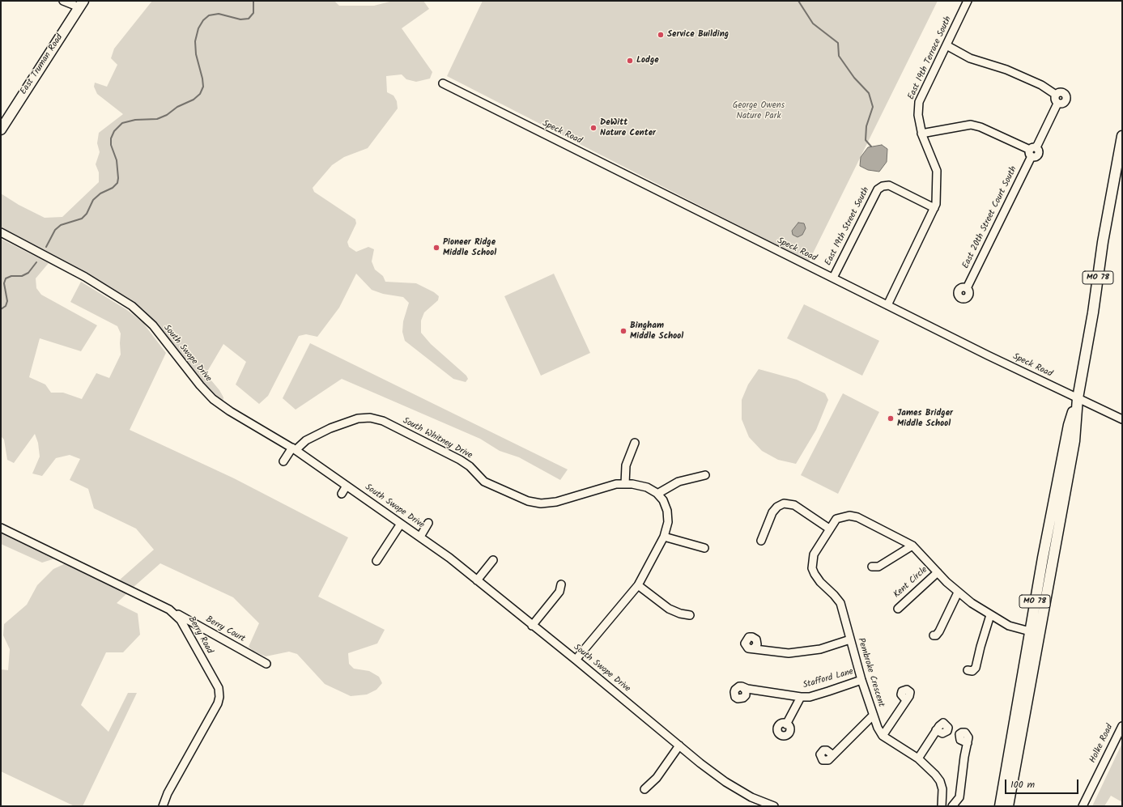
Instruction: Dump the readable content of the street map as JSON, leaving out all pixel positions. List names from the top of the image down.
{
  "streets": {
    "main road": ["East Truman Road", "MO 78"],
    "street": [
      "East 19th Terrace South",
      "Speck Road",
      "East 20th Street Court South",
      "East 19th Street South",
      "South Swope Drive",
      "South Whitney Drive",
      "Kent Circle",
      "Berry Court",
      "Berry Road",
      "Pembroke Crescent",
      "Stafford Lane",
      "Holke Road"
    ]
  },
  "crossings": [
    ["East 19th Terrace South", "Speck Road"],
    ["East 19th Terrace South", "East 19th Street South"],
    ["Speck Road", "East 19th Street South"],
    ["Speck Road", "MO 78"],
    ["MO 78", "Pembroke Crescent"],
    ["South Swope Drive", "South Whitney Drive"],
    ["Kent Circle", "Pembroke Crescent"],
    ["Berry Court", "Berry Road"],
    ["Pembroke Crescent", "Stafford Lane"]
  ],
  "parks": ["George Owens Nature Park"],
  "places": [
    "Service Building",
    "Lodge",
    "DeWitt Nature Center",
    "Pioneer Ridge Middle School",
    "Bingham Middle School",
    "James Bridger Middle School"
  ],
  "scale_bar": "100 m"
}
